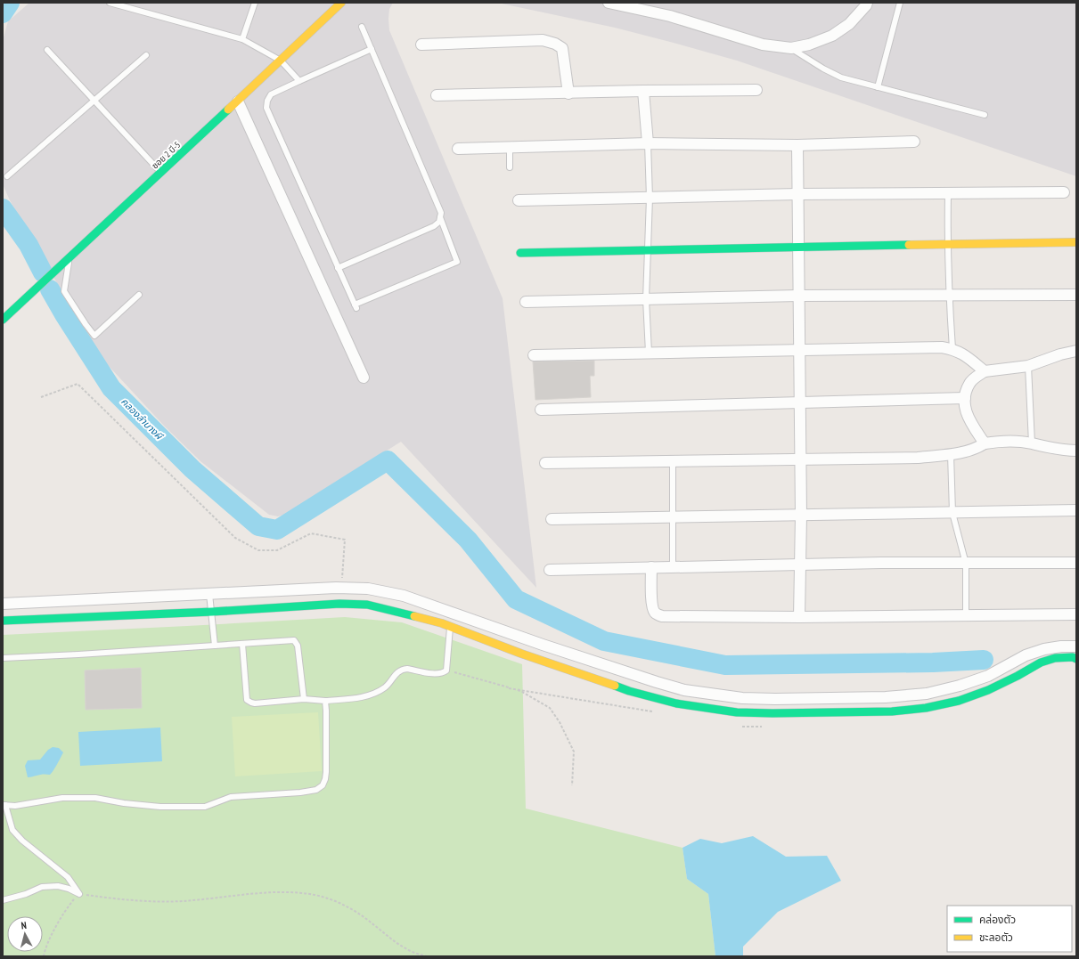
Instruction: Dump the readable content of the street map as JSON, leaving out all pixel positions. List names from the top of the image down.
{
  "streets": {
    "street": ["ซอย 2 บี-5"]
  },
  "water": ["คลองลำบางผี"],
  "legend": ["คล่องตัว", "ชะลอตัว"],
  "north": "top"
}
